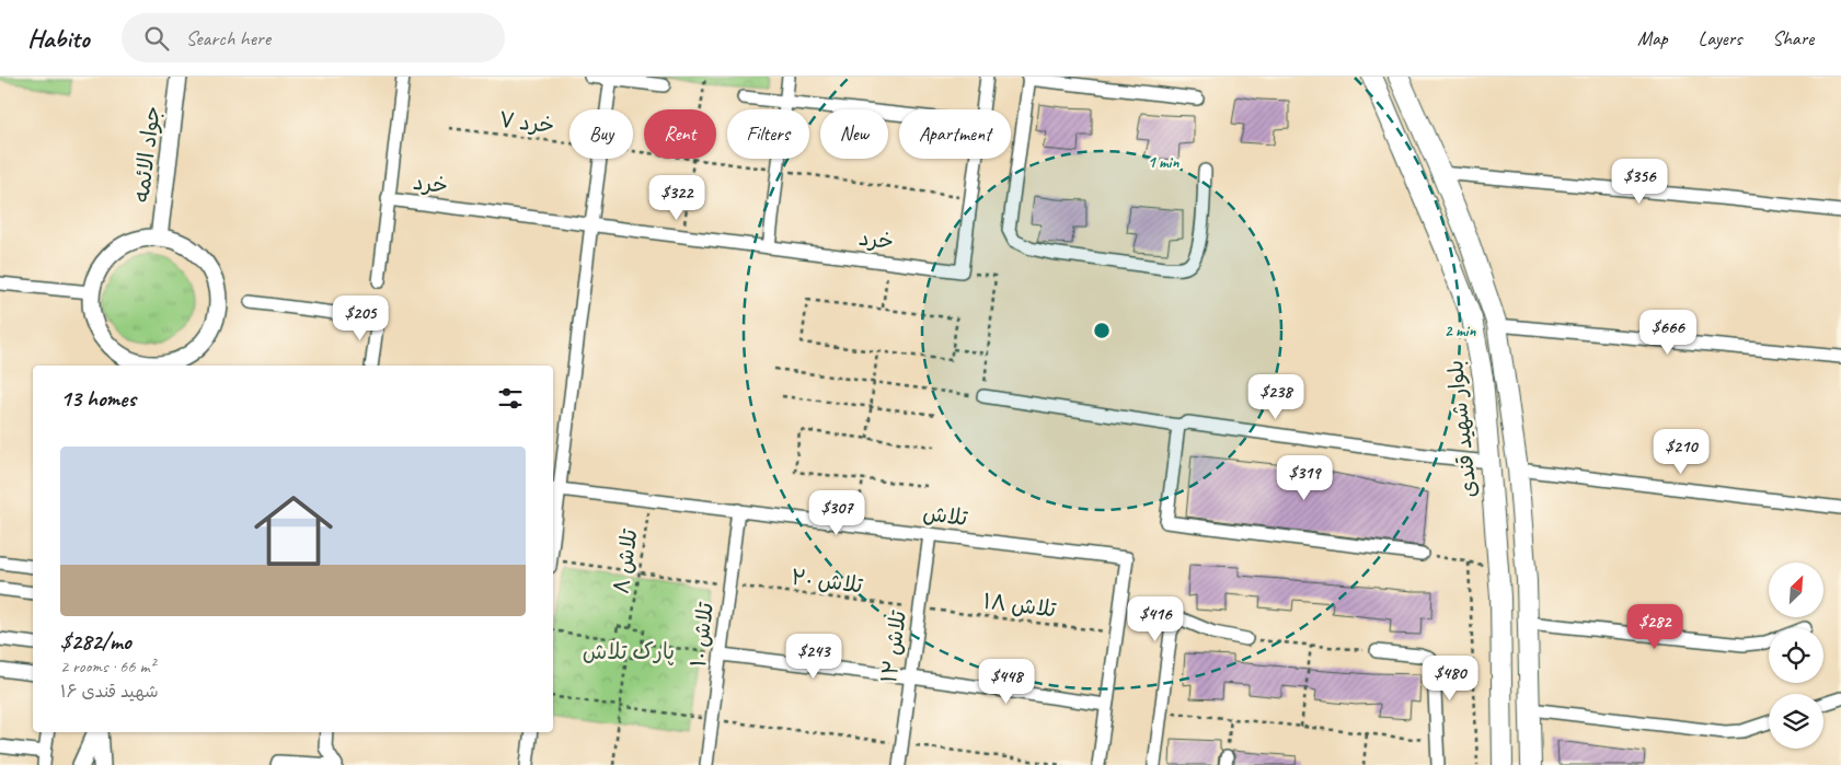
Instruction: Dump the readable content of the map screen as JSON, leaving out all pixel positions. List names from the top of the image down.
{
  "streets": {
    "main road": ["بلوار شهید قندی"],
    "street": [
      "جواد الائمه",
      "خرد",
      "تلاش",
      "تلاش ۱۰",
      "تلاش ۱۲"
    ],
    "path": [
      "خرد ۷",
      "تلاش ۸",
      "تلاش ۲۰",
      "تلاش ۱۸"
    ]
  },
  "crossings": [
    ["تلاش", "تلاش ۸"],
    ["تلاش", "تلاش ۱۸"],
    ["تلاش", "تلاش ۱۰"],
    ["تلاش", "تلاش ۱۲"],
    ["تلاش ۸", "تلاش ۲۰"],
    ["تلاش ۲۰", "تلاش ۱۸"],
    ["تلاش ۲۰", "تلاش ۱۰"],
    ["تلاش ۲۰", "تلاش ۱۲"],
    ["تلاش ۱۸", "تلاش ۱۲"]
  ],
  "parks": ["پارک تلاش"],
  "north": "top right",
  "page": {
    "header": "Habito",
    "search": "Search here",
    "nav": ["Map", "Layers", "Share"],
    "chip": [
      "Buy",
      "Rent",
      "Filters",
      "New",
      "Apartment"
    ],
    "price": [
      "$356",
      "$322",
      "$205",
      "$666",
      "$238",
      "$210",
      "$319",
      "$307",
      "$416",
      "$282",
      "$243",
      "$480",
      "$448"
    ],
    "heading": "13 homes",
    "list": [
      {
        "name": "$282/mo",
        "note": "2 rooms · 66 m² · شهید قندی ۱۶"
      }
    ]
  },
  "rings": ["1 min", "2 min"]
}
